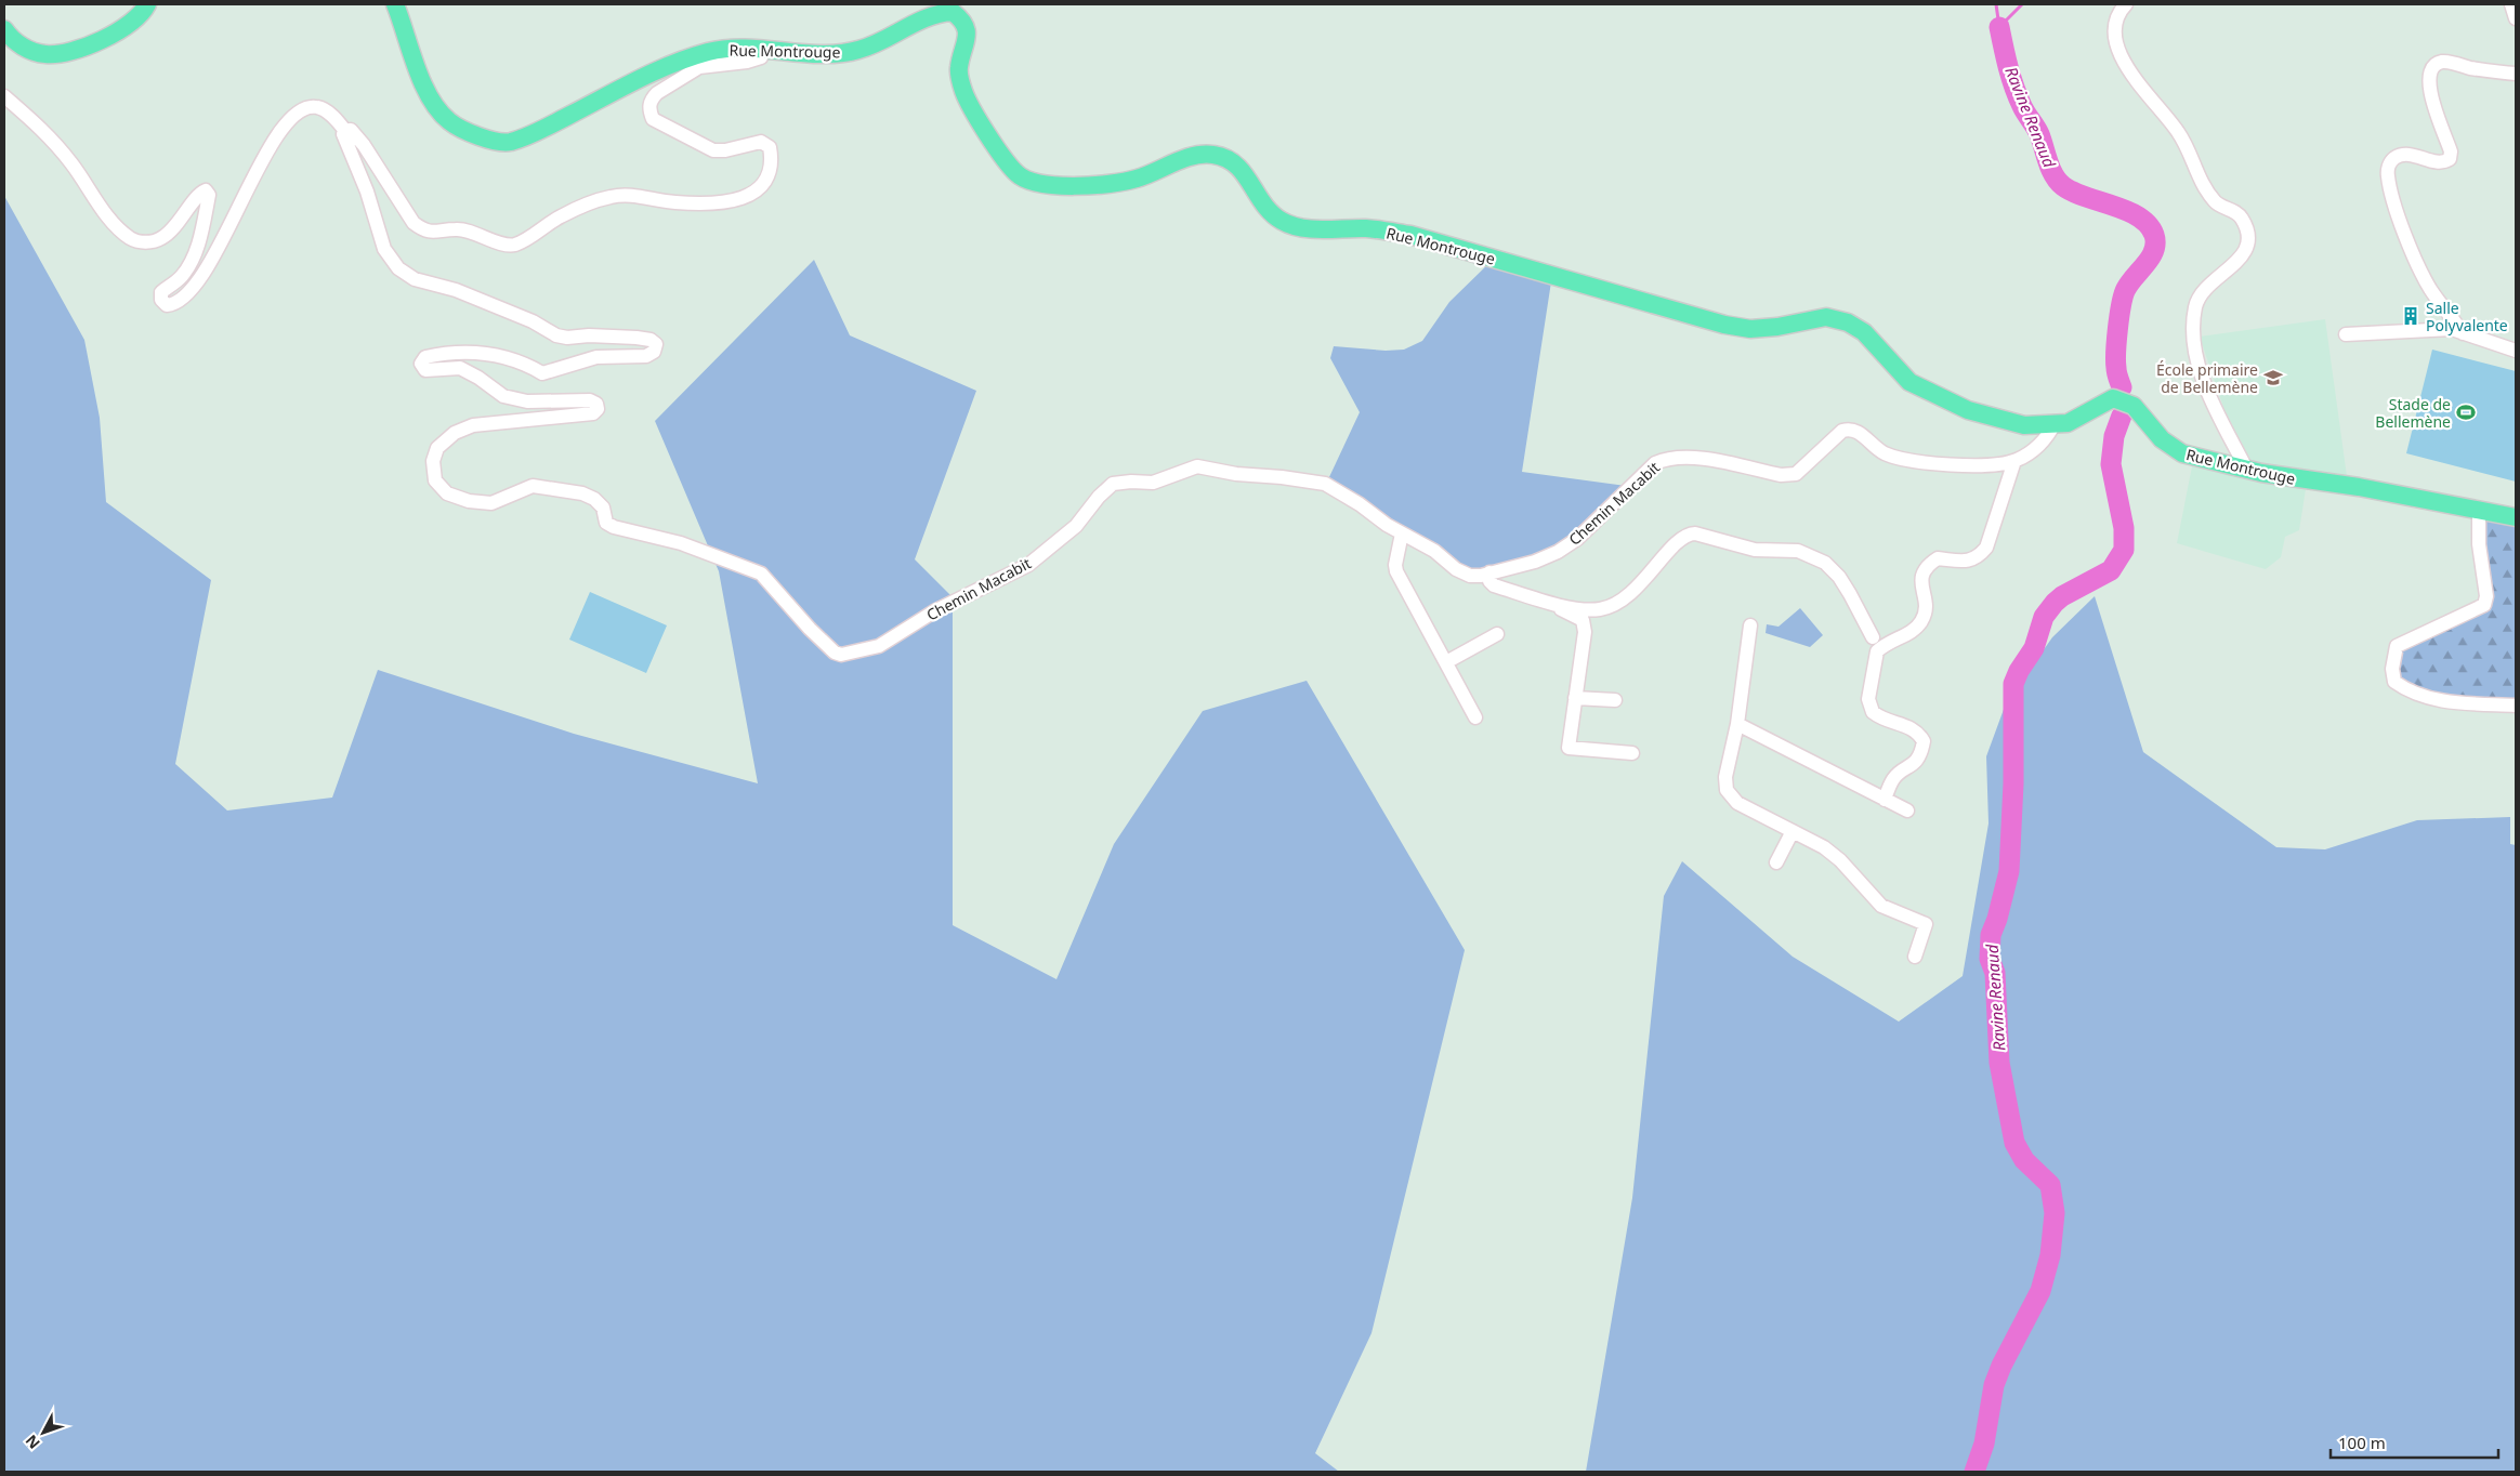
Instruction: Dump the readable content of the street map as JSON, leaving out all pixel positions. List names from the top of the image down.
{
  "streets": {
    "main road": ["Rue Montrouge"],
    "street": ["Chemin Macabit"]
  },
  "crossings": [
    ["Rue Montrouge", "Chemin Macabit"]
  ],
  "water": ["Ravine Renaud"],
  "places": {
    "building": ["Salle Polyvalente"],
    "school or university": ["École primaire de Bellemène"],
    "sports": ["Stade de Bellemène"]
  },
  "scale_bar": "100 m",
  "north": "bottom left"
}
